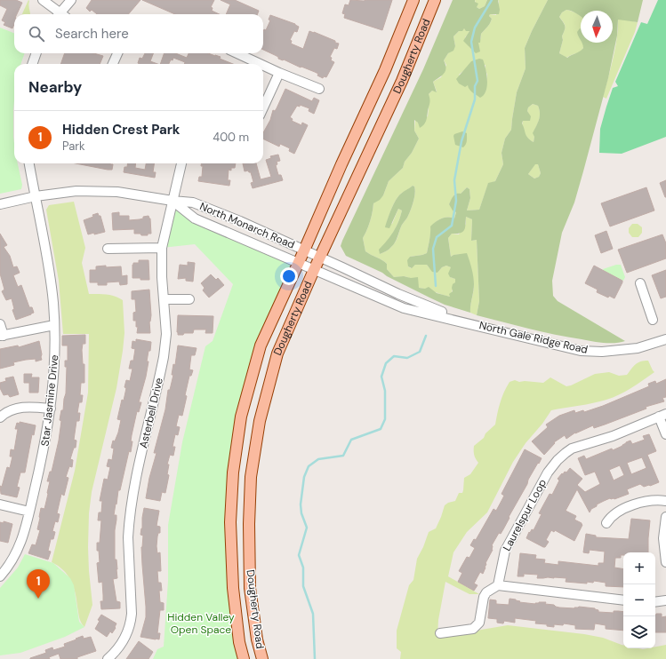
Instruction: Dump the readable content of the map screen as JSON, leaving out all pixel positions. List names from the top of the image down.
{
  "streets": {
    "main road": ["Dougherty Road"],
    "street": [
      "North Monarch Road",
      "North Gale Ridge Road",
      "Star Jasmine Drive",
      "Asterbell Drive",
      "Laurelspur Loop"
    ]
  },
  "crossings": [
    ["Dougherty Road", "North Monarch Road"],
    ["Dougherty Road", "North Gale Ridge Road"],
    ["North Monarch Road", "North Gale Ridge Road"],
    ["North Monarch Road", "Star Jasmine Drive"],
    ["North Monarch Road", "Asterbell Drive"]
  ],
  "parks": ["Hidden Valley Open Space"],
  "north": "bottom",
  "page": {
    "search": "Search here",
    "heading": "Nearby",
    "list": [
      {
        "mark": "1",
        "name": "Hidden Crest Park",
        "note": "Park",
        "value": "400 m"
      }
    ],
    "map_buttons": ["+", "−"],
    "pins": "1"
  }
}
